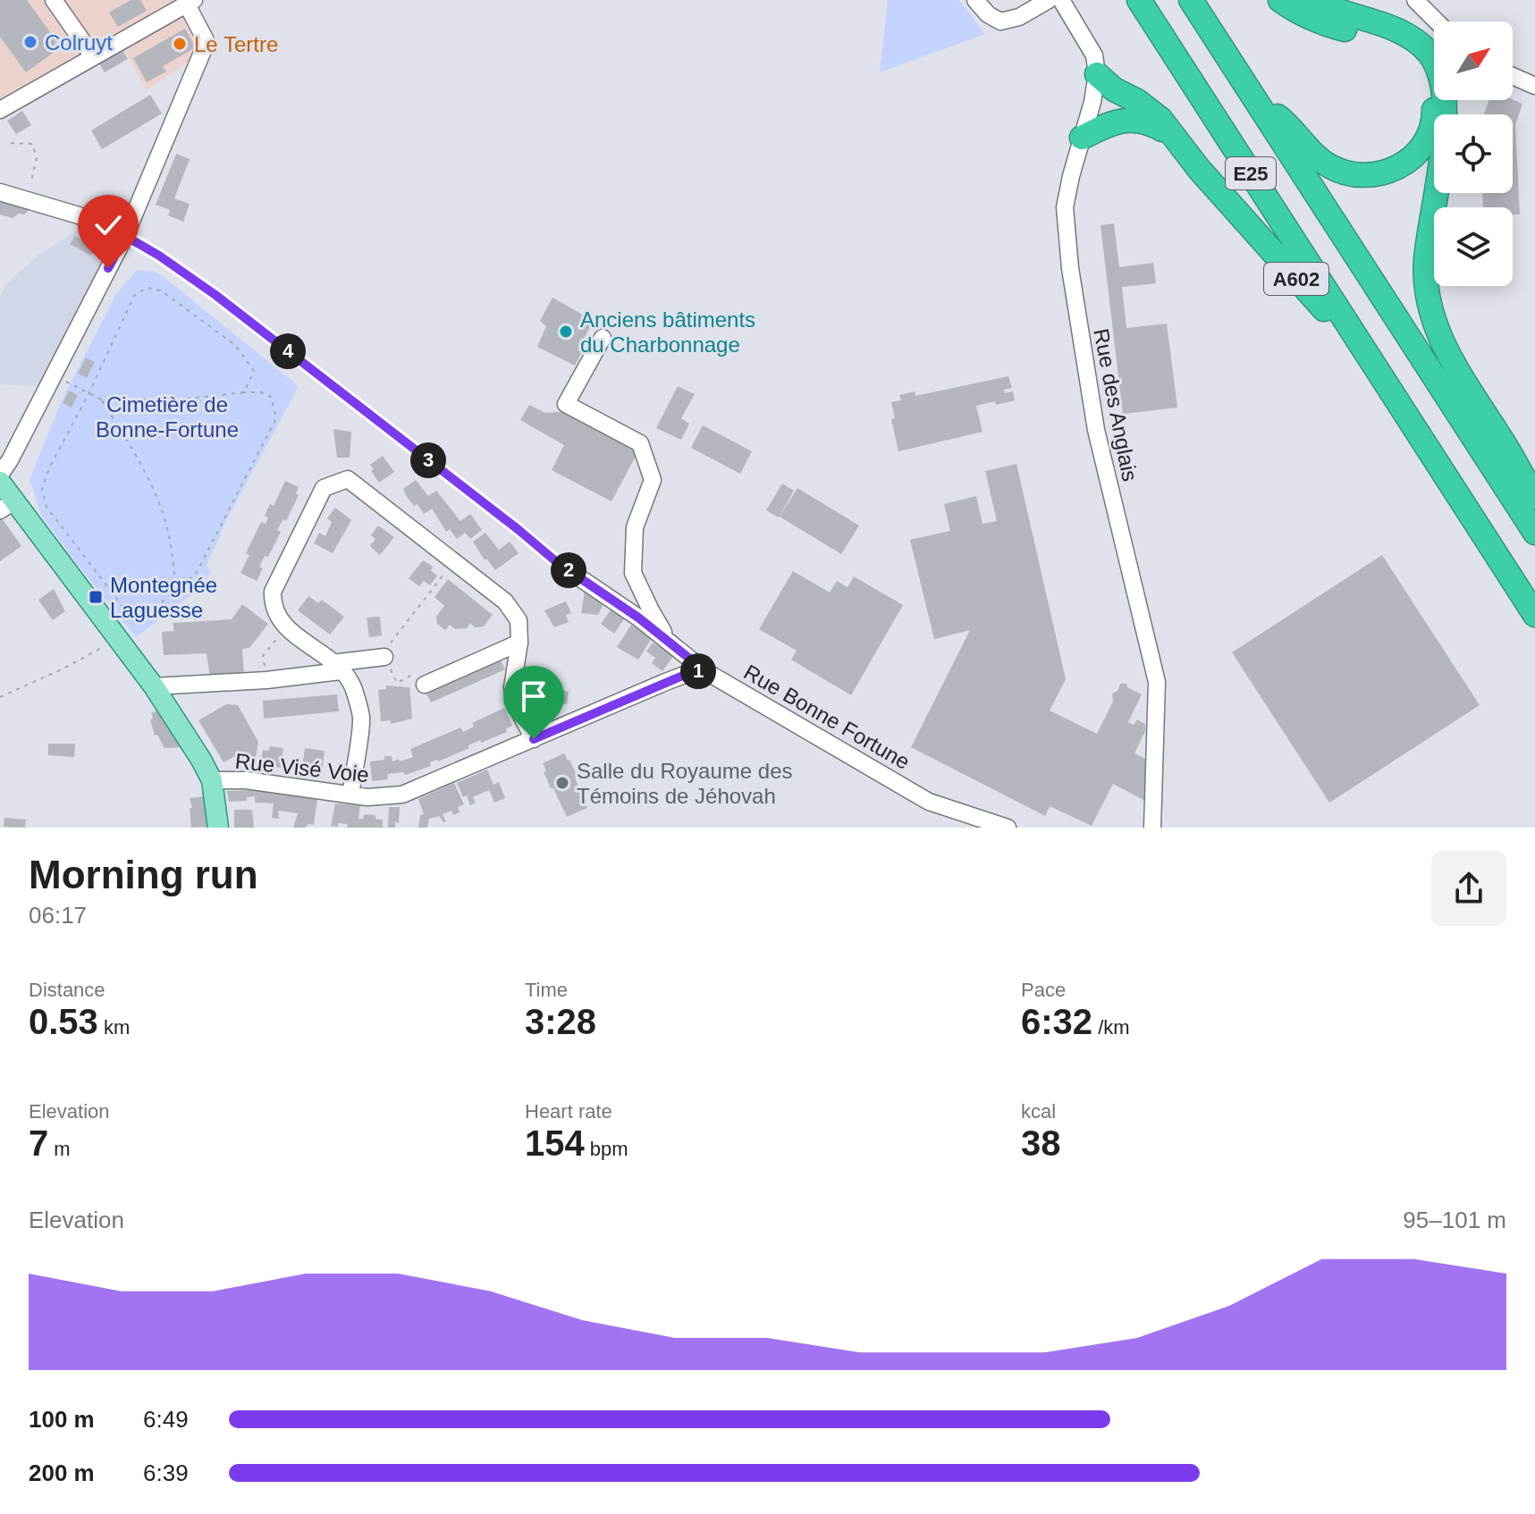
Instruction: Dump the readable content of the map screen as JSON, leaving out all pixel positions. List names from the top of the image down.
{
  "streets": {
    "highway": ["E25", "A602"],
    "street": ["Rue des Anglais", "Rue Bonne Fortune", "Rue Visé Voie"]
  },
  "crossings": [
    ["E25", "A602"],
    ["A602", "Rue des Anglais"],
    ["Rue Bonne Fortune", "Rue Visé Voie"]
  ],
  "parks": ["Cimetière de Bonne-Fortune"],
  "places": {
    "other": [
      "Colruyt",
      "Le Tertre",
      "Anciens bâtiments du Charbonnage",
      "Salle du Royaume des Témoins de Jéhovah"
    ],
    "transit": ["Montegnée Laguesse"]
  },
  "north": "top right",
  "page": {
    "pins": [
      "4",
      "3",
      "2",
      "1"
    ],
    "heading": ["Morning run", "06:17"],
    "stats": [
      ["Distance", "0.53 km"],
      ["Time", "3:28"],
      ["Pace", "6:32 /km"],
      ["Elevation", "7 m"],
      ["Heart rate", "154 bpm"],
      ["kcal", "38"]
    ],
    "chart": ["Elevation", "95–101 m"],
    "list": [
      {
        "name": "100 m",
        "note": "6:49"
      },
      {
        "name": "200 m",
        "note": "6:39"
      }
    ]
  }
}
